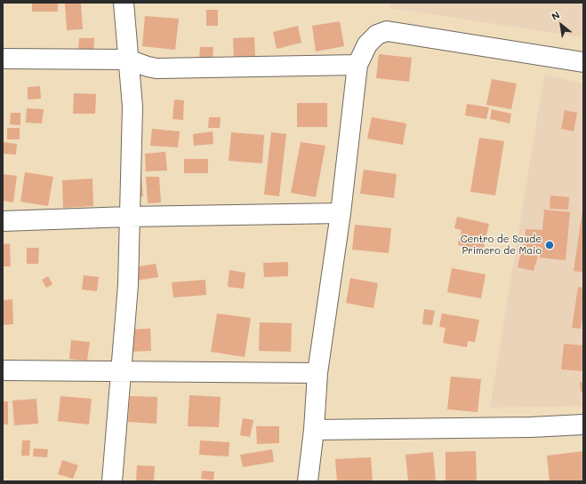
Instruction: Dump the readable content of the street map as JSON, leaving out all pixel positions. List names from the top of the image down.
{
  "places": ["Centro de Saude Primero de Maio"],
  "north": "top left"
}
